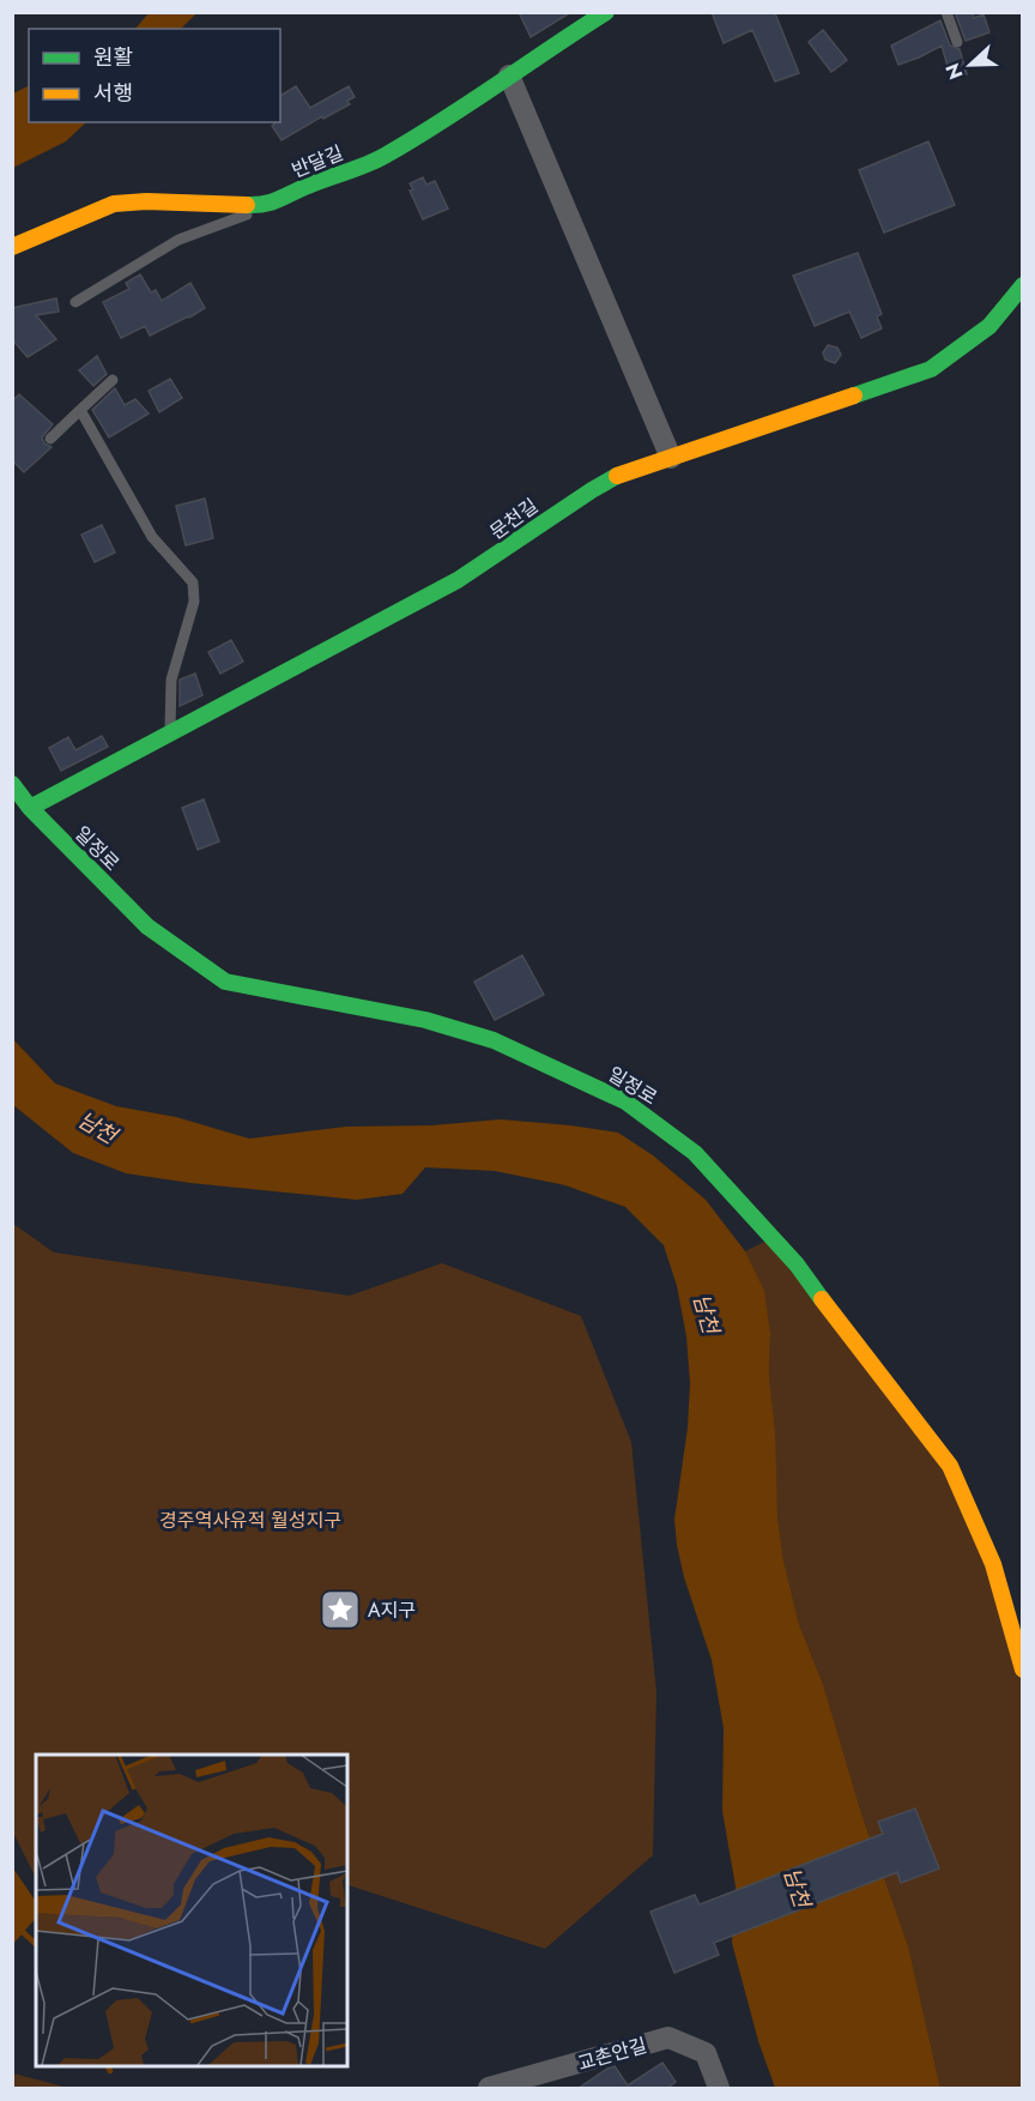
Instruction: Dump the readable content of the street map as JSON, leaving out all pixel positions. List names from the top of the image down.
{
  "streets": {
    "street": [
      "반달길",
      "문천길",
      "일정로",
      "교촌안길"
    ]
  },
  "crossings": [
    ["문천길", "일정로"]
  ],
  "water": ["남천"],
  "parks": ["경주역사유적 월성지구"],
  "places": {
    "place": ["A지구"]
  },
  "legend": ["원활", "서행"],
  "north": "left"
}
